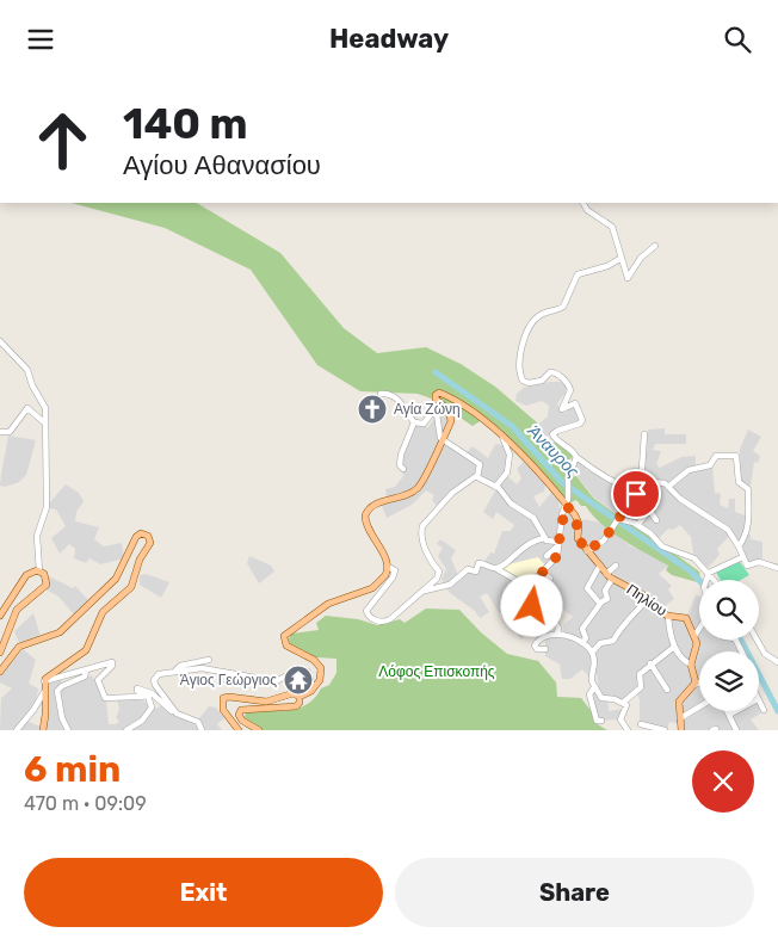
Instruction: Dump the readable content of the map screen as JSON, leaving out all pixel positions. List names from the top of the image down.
{
  "streets": {
    "main road": ["Πηλίου"]
  },
  "water": ["Άναυρος"],
  "parks": ["Λόφος Επισκοπής"],
  "places": {
    "church": ["Αγία Ζώνη"],
    "temple": ["Άγιος Γεώργιος"]
  },
  "page": {
    "header": "Headway",
    "turn": ["140 m", "Αγίου Αθανασίου"],
    "heading": ["6 min", "470 m · 09:09"],
    "buttons": ["Exit", "Share"]
  }
}
